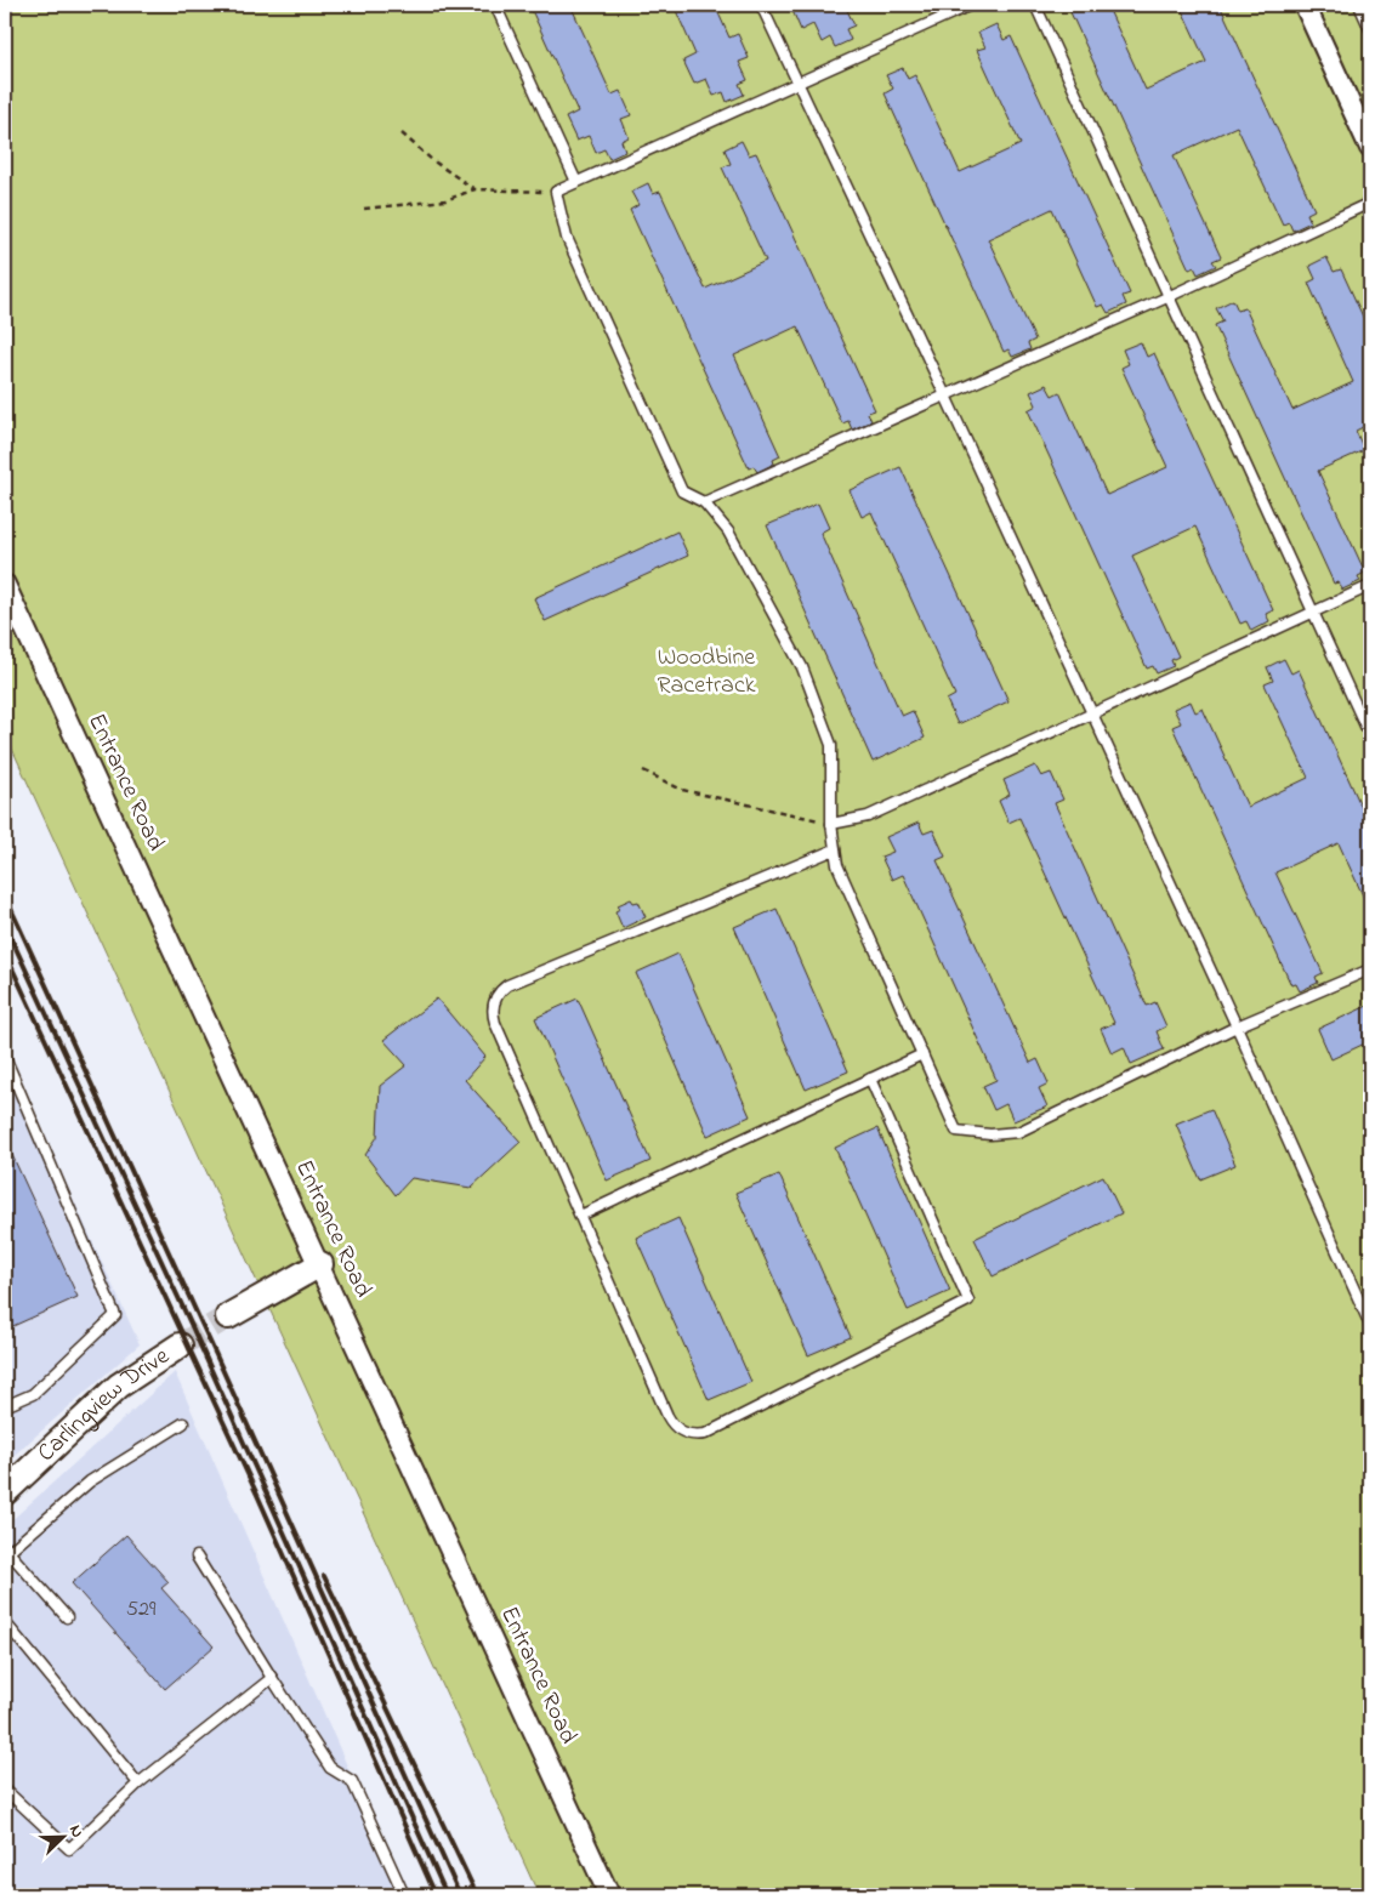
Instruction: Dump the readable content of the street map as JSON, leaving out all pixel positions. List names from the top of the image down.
{
  "streets": {
    "street": ["Entrance Road", "Carlingview Drive"]
  },
  "parks": ["Woodbine Racetrack"],
  "house_numbers": ["529"],
  "north": "top right"
}
